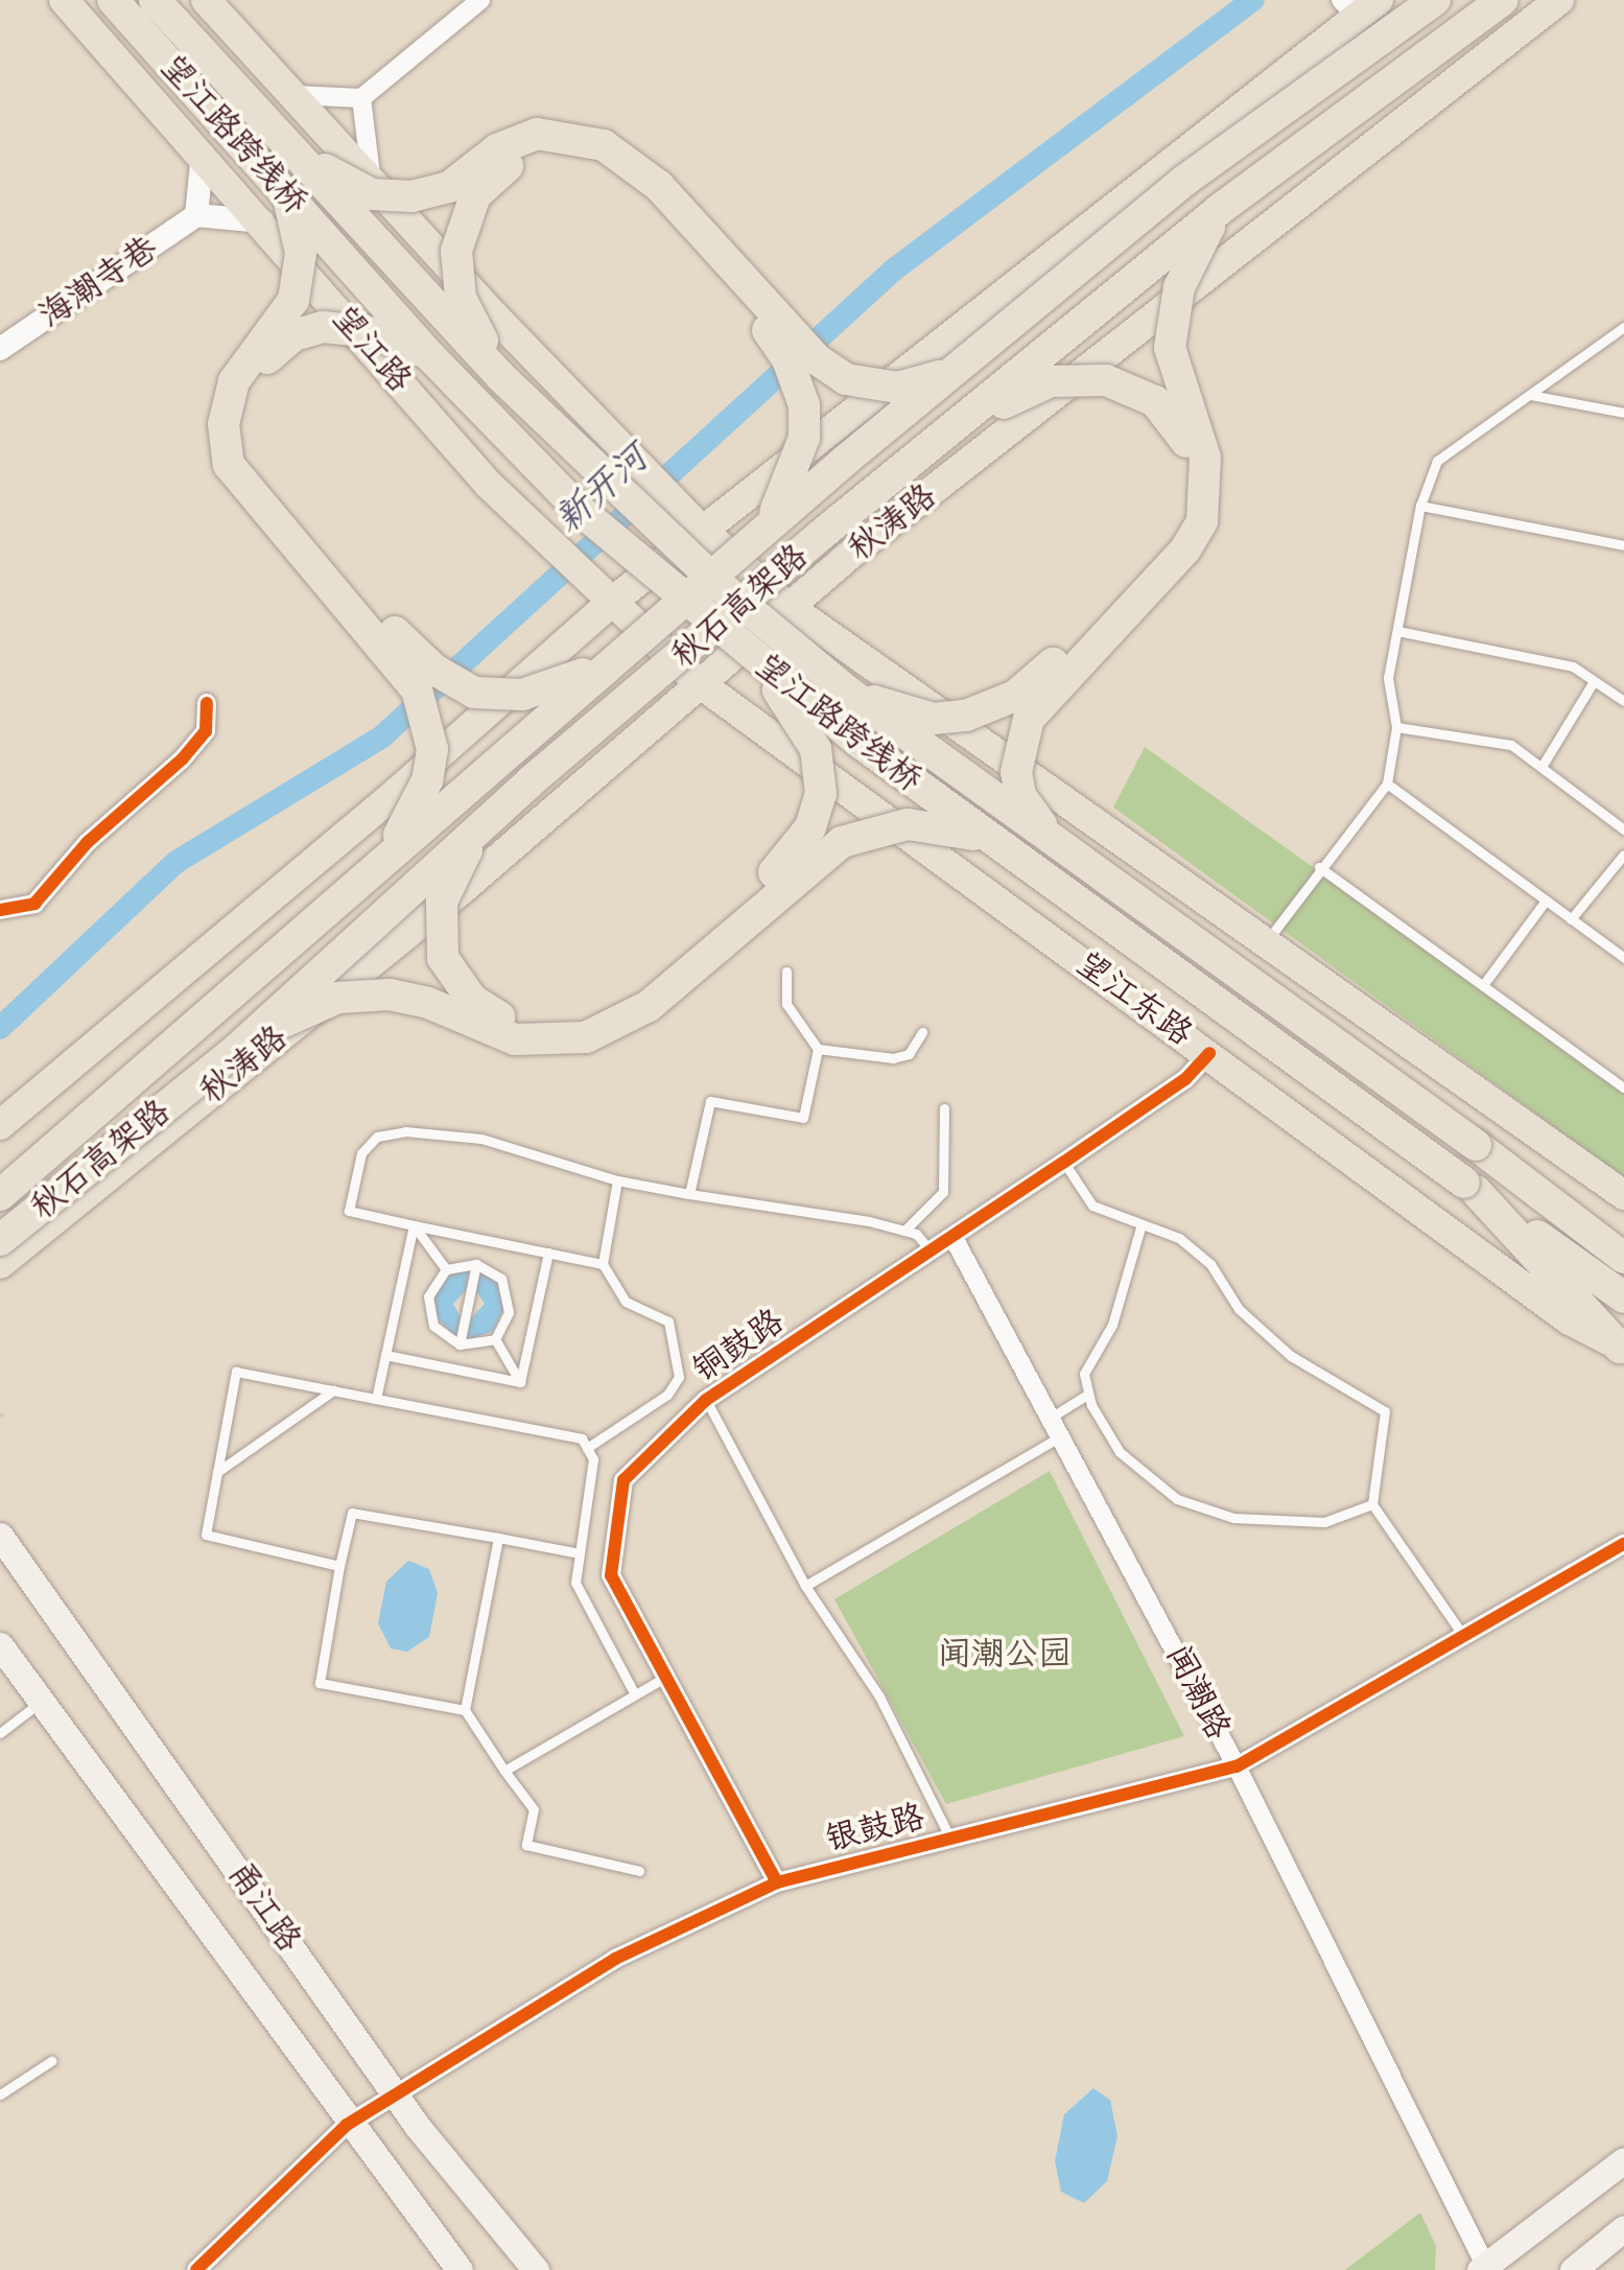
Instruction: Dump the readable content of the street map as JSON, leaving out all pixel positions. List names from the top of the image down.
{
  "streets": {
    "highway": ["望江路跨线桥", "秋石高架路"],
    "main road": [
      "望江路",
      "秋涛路",
      "望江东路",
      "甬江路"
    ],
    "street": [
      "海潮寺巷",
      "铜鼓路",
      "闻潮路",
      "银鼓路"
    ]
  },
  "crossings": [
    ["望江路", "秋涛路"],
    ["望江路", "望江东路"],
    ["秋涛路", "望江东路"],
    ["望江东路", "铜鼓路"],
    ["铜鼓路", "闻潮路"],
    ["铜鼓路", "银鼓路"],
    ["闻潮路", "银鼓路"],
    ["银鼓路", "甬江路"]
  ],
  "water": ["新开河"],
  "parks": ["闻潮公园"]
}
